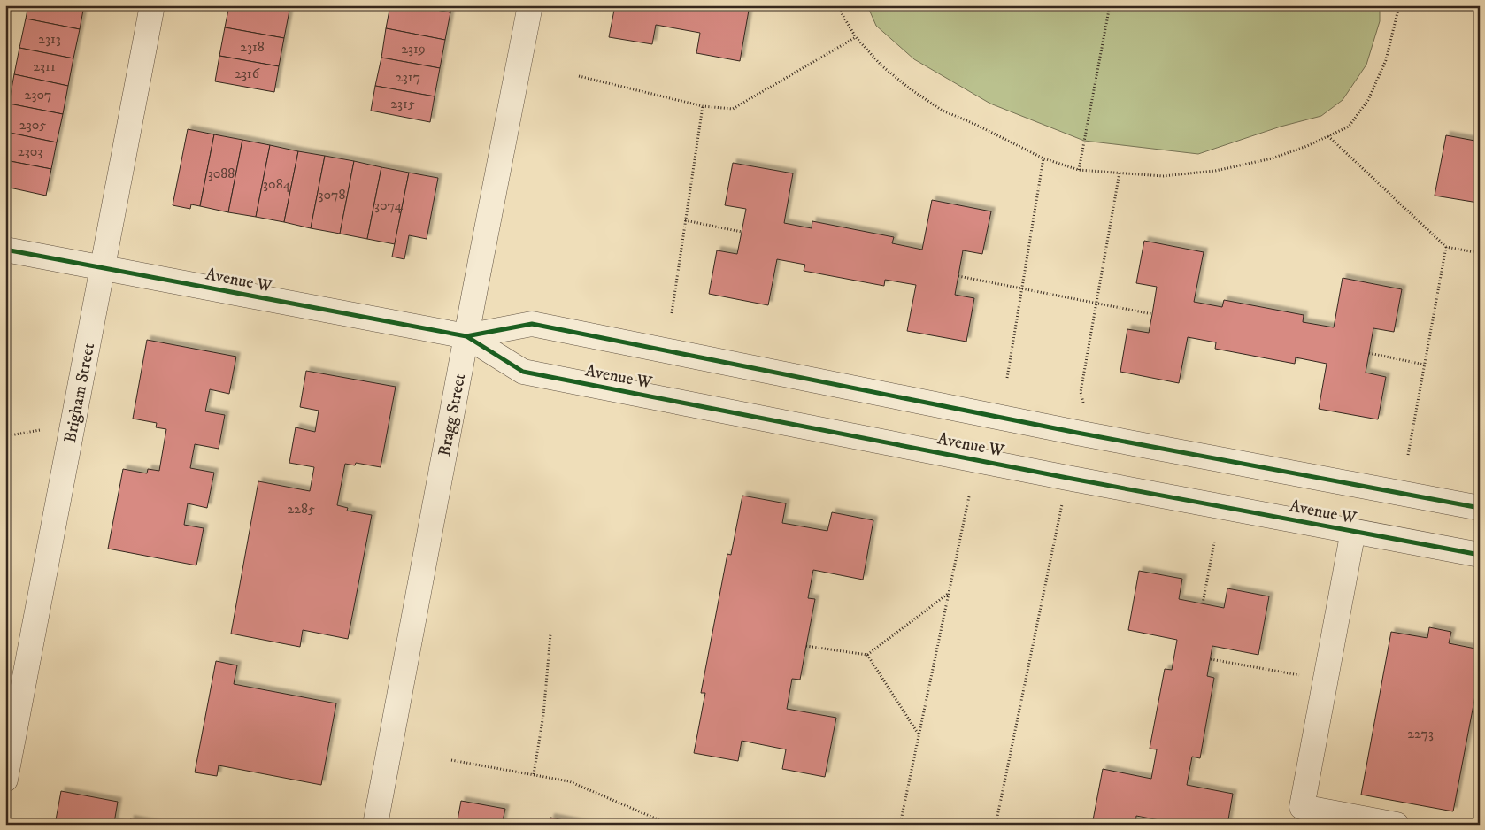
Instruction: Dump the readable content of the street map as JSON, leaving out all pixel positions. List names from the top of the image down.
{
  "streets": {
    "street": ["Avenue W", "Brigham Street", "Bragg Street"]
  },
  "crossings": [
    ["Avenue W", "Brigham Street"],
    ["Avenue W", "Bragg Street"]
  ],
  "house_numbers": [
    "2313",
    "2318",
    "2319",
    "2311",
    "2316",
    "2317",
    "2307",
    "2315",
    "2305",
    "2303",
    "3088",
    "3084",
    "3078",
    "3074",
    "2285",
    "2273"
  ]
}
